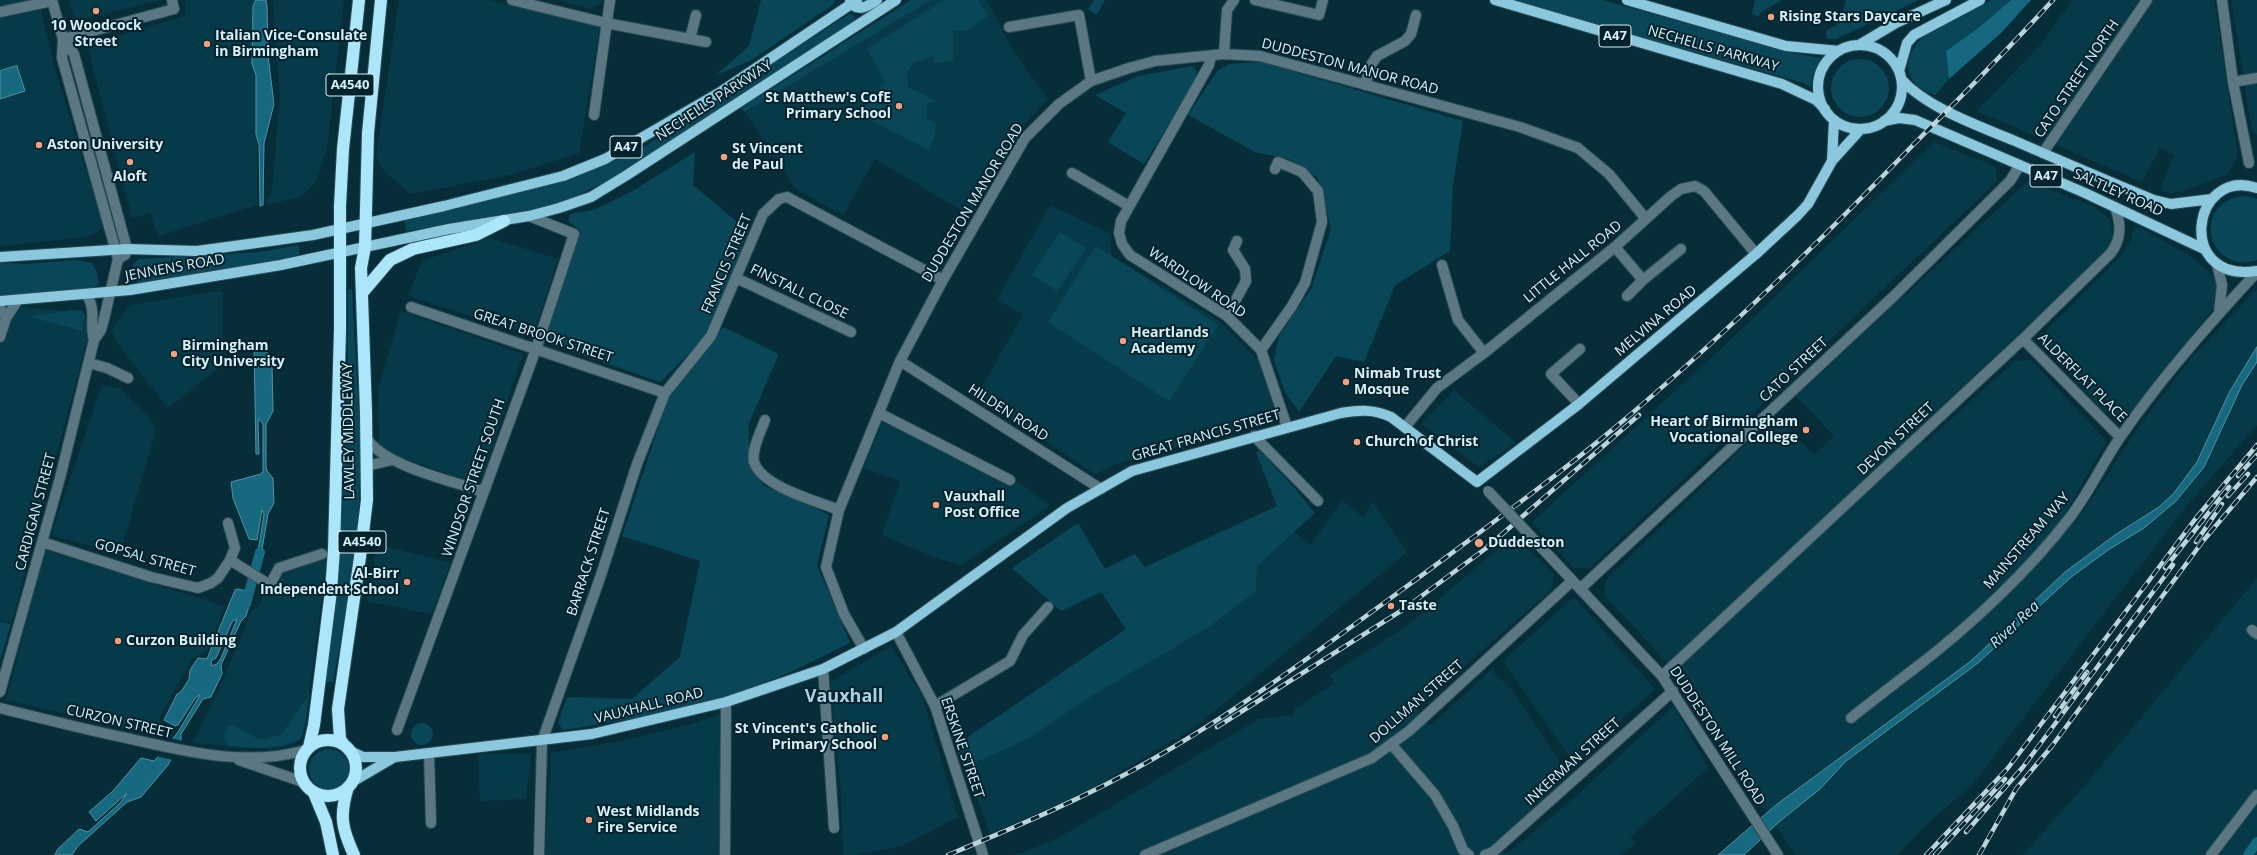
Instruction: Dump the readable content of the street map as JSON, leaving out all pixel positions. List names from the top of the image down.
{
  "streets": {
    "highway": ["A4540", "LAWLEY MIDDLEWAY"],
    "main road": [
      "A47",
      "NECHELLS PARKWAY",
      "SALTLEY ROAD",
      "JENNENS ROAD",
      "MELVINA ROAD",
      "GREAT FRANCIS STREET",
      "VAUXHALL ROAD"
    ],
    "street": [
      "DUDDESTON MANOR ROAD",
      "CATO STREET NORTH",
      "LITTLE HALL ROAD",
      "FRANCIS STREET",
      "WARDLOW ROAD",
      "FINSTALL CLOSE",
      "GREAT BROOK STREET",
      "CATO STREET",
      "ALDERFLAT PLACE",
      "HILDEN ROAD",
      "DEVON STREET",
      "WINDSOR STREET SOUTH",
      "CARDIGAN STREET",
      "MAINSTREAM WAY",
      "GOPSAL STREET",
      "BARRACK STREET",
      "DOLLMAN STREET",
      "CURZON STREET",
      "DUDDESTON MILL ROAD",
      "ERSKINE STREET",
      "INKERMAN STREET"
    ]
  },
  "crossings": [
    ["A47", "NECHELLS PARKWAY"],
    ["A47", "SALTLEY ROAD"],
    ["A47", "MELVINA ROAD"],
    ["NECHELLS PARKWAY", "A4540"],
    ["NECHELLS PARKWAY", "SALTLEY ROAD"],
    ["NECHELLS PARKWAY", "JENNENS ROAD"],
    ["NECHELLS PARKWAY", "MELVINA ROAD"],
    ["NECHELLS PARKWAY", "LAWLEY MIDDLEWAY"],
    ["NECHELLS PARKWAY", "WINDSOR STREET SOUTH"],
    ["DUDDESTON MANOR ROAD", "LITTLE HALL ROAD"],
    ["DUDDESTON MANOR ROAD", "FRANCIS STREET"],
    ["DUDDESTON MANOR ROAD", "WARDLOW ROAD"],
    ["DUDDESTON MANOR ROAD", "HILDEN ROAD"],
    ["DUDDESTON MANOR ROAD", "VAUXHALL ROAD"],
    ["CATO STREET NORTH", "SALTLEY ROAD"],
    ["A4540", "JENNENS ROAD"],
    ["A4540", "LAWLEY MIDDLEWAY"],
    ["A4540", "VAUXHALL ROAD"],
    ["A4540", "CURZON STREET"],
    ["SALTLEY ROAD", "MELVINA ROAD"],
    ["SALTLEY ROAD", "CATO STREET"],
    ["SALTLEY ROAD", "DEVON STREET"],
    ["LITTLE HALL ROAD", "MELVINA ROAD"],
    ["LITTLE HALL ROAD", "GREAT FRANCIS STREET"],
    ["FRANCIS STREET", "FINSTALL CLOSE"],
    ["FRANCIS STREET", "GREAT BROOK STREET"],
    ["FRANCIS STREET", "BARRACK STREET"],
    ["JENNENS ROAD", "LAWLEY MIDDLEWAY"],
    ["JENNENS ROAD", "CARDIGAN STREET"],
    ["WARDLOW ROAD", "GREAT FRANCIS STREET"],
    ["MELVINA ROAD", "GREAT FRANCIS STREET"],
    ["MELVINA ROAD", "DUDDESTON MILL ROAD"],
    ["GREAT BROOK STREET", "WINDSOR STREET SOUTH"],
    ["GREAT BROOK STREET", "BARRACK STREET"],
    ["CATO STREET", "DUDDESTON MILL ROAD"],
    ["ALDERFLAT PLACE", "DEVON STREET"],
    ["ALDERFLAT PLACE", "MAINSTREAM WAY"],
    ["HILDEN ROAD", "GREAT FRANCIS STREET"],
    ["LAWLEY MIDDLEWAY", "VAUXHALL ROAD"],
    ["LAWLEY MIDDLEWAY", "CURZON STREET"],
    ["GREAT FRANCIS STREET", "VAUXHALL ROAD"],
    ["GREAT FRANCIS STREET", "DUDDESTON MILL ROAD"],
    ["GREAT FRANCIS STREET", "ERSKINE STREET"],
    ["DEVON STREET", "DUDDESTON MILL ROAD"],
    ["CARDIGAN STREET", "GOPSAL STREET"],
    ["BARRACK STREET", "VAUXHALL ROAD"],
    ["DOLLMAN STREET", "DUDDESTON MILL ROAD"],
    ["VAUXHALL ROAD", "CURZON STREET"],
    ["VAUXHALL ROAD", "ERSKINE STREET"],
    ["DUDDESTON MILL ROAD", "INKERMAN STREET"]
  ],
  "districts": ["Vauxhall"],
  "water": ["River Rea"],
  "places": [
    "10 Woodcock Street",
    "Rising Stars Daycare",
    "Italian Vice-Consulate in Birmingham",
    "St Matthew's CofE Primary School",
    "Aston University",
    "St Vincent de Paul",
    "Aloft",
    "Heartlands Academy",
    "Birmingham City University",
    "Nimab Trust Mosque",
    "Heart of Birmingham Vocational College",
    "Church of Christ",
    "Vauxhall Post Office",
    "Duddeston",
    "Al-Birr Independent School",
    "Taste",
    "Curzon Building",
    "St Vincent's Catholic Primary School",
    "West Midlands Fire Service"
  ]
}
